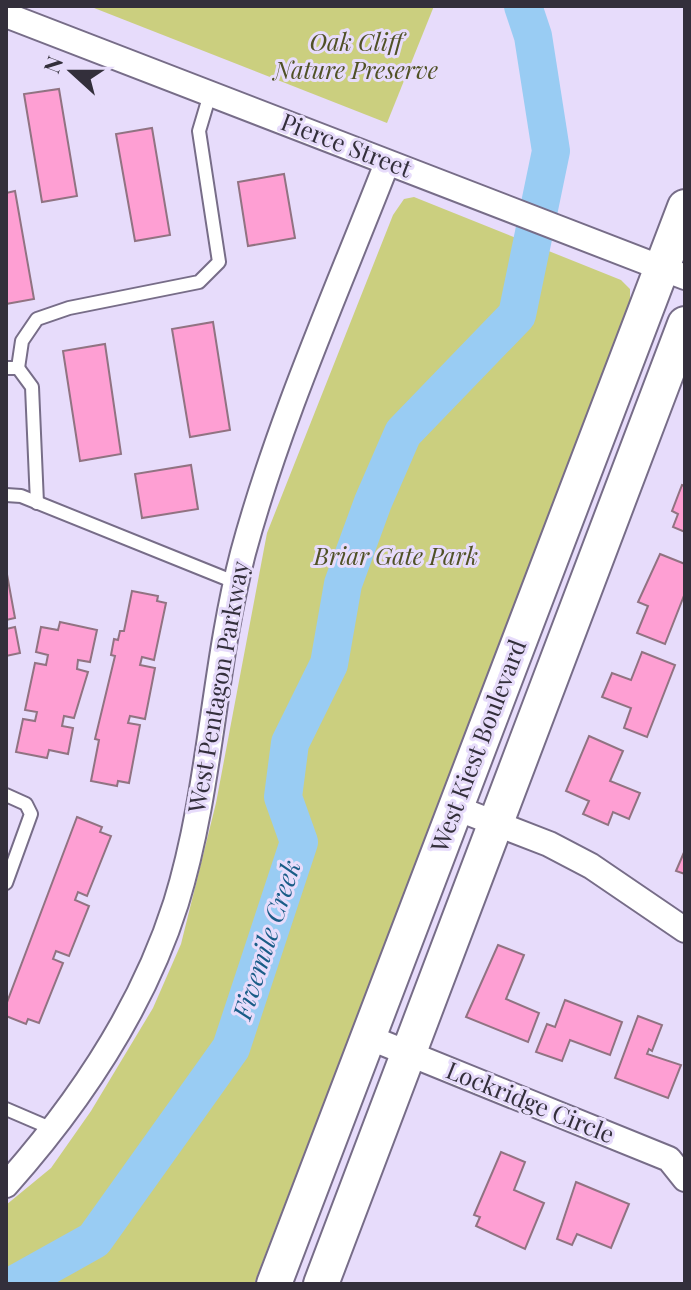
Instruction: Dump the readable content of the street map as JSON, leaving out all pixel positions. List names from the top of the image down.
{
  "streets": {
    "main road": ["West Kiest Boulevard"],
    "street": ["Pierce Street", "West Pentagon Parkway", "Lockridge Circle"]
  },
  "crossings": [
    ["Pierce Street", "West Pentagon Parkway"],
    ["Pierce Street", "West Kiest Boulevard"],
    ["West Kiest Boulevard", "Lockridge Circle"]
  ],
  "water": ["Fivemile Creek"],
  "parks": ["Oak Cliff Nature Preserve", "Briar Gate Park"],
  "north": "left"
}
